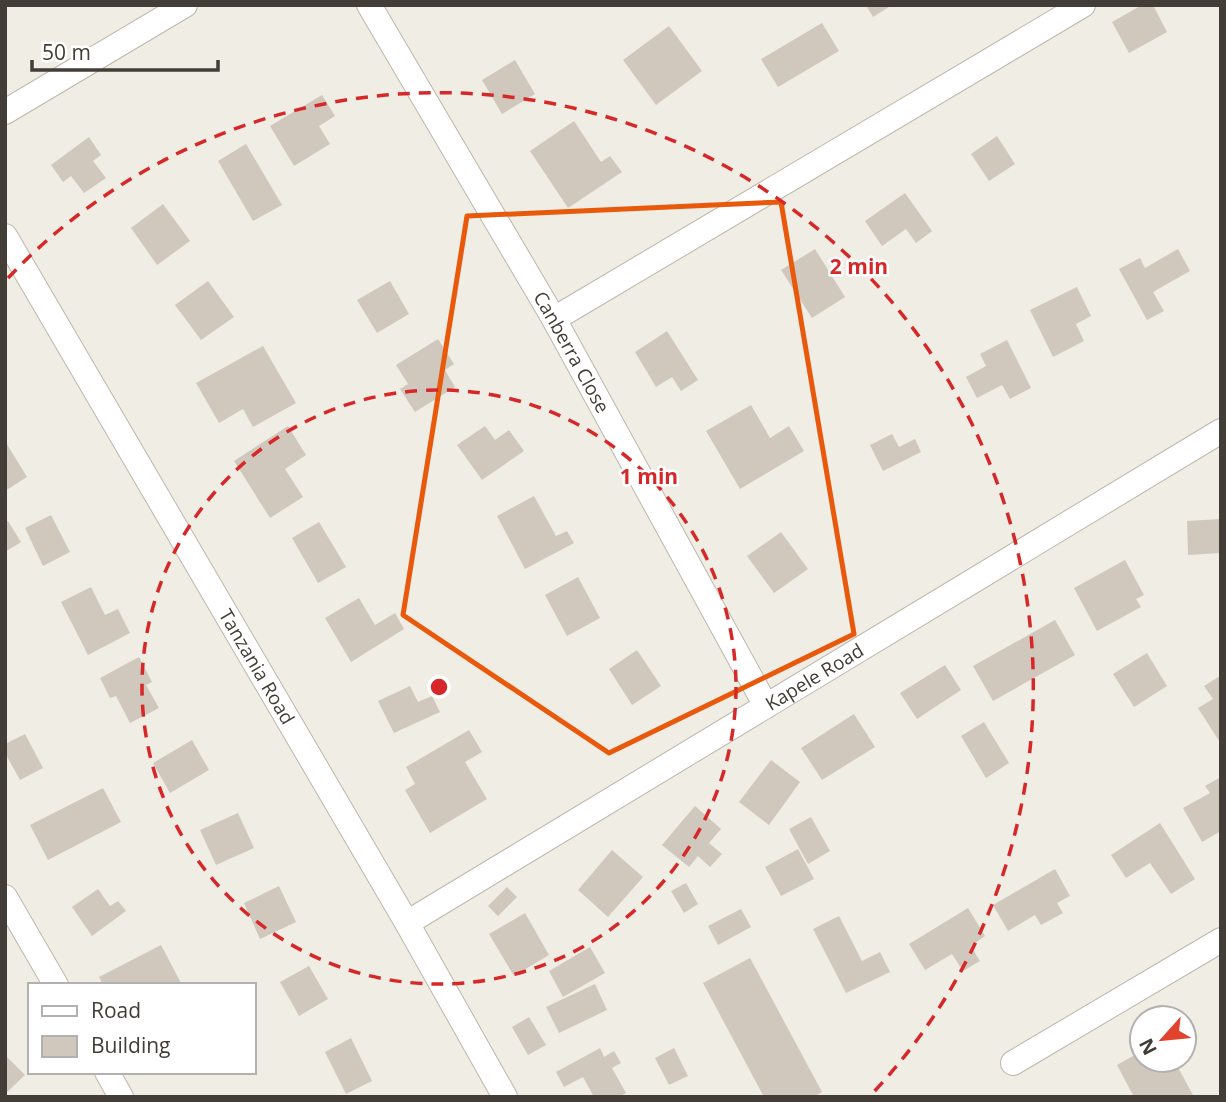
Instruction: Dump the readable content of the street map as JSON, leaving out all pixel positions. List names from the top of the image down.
{
  "streets": {
    "street": ["Canberra Close", "Tanzania Road", "Kapele Road"]
  },
  "crossings": [
    ["Canberra Close", "Kapele Road"],
    ["Tanzania Road", "Kapele Road"]
  ],
  "legend": ["Road", "Building"],
  "scale_bar": "50 m",
  "north": "bottom left",
  "rings": ["2 min", "1 min"]
}
